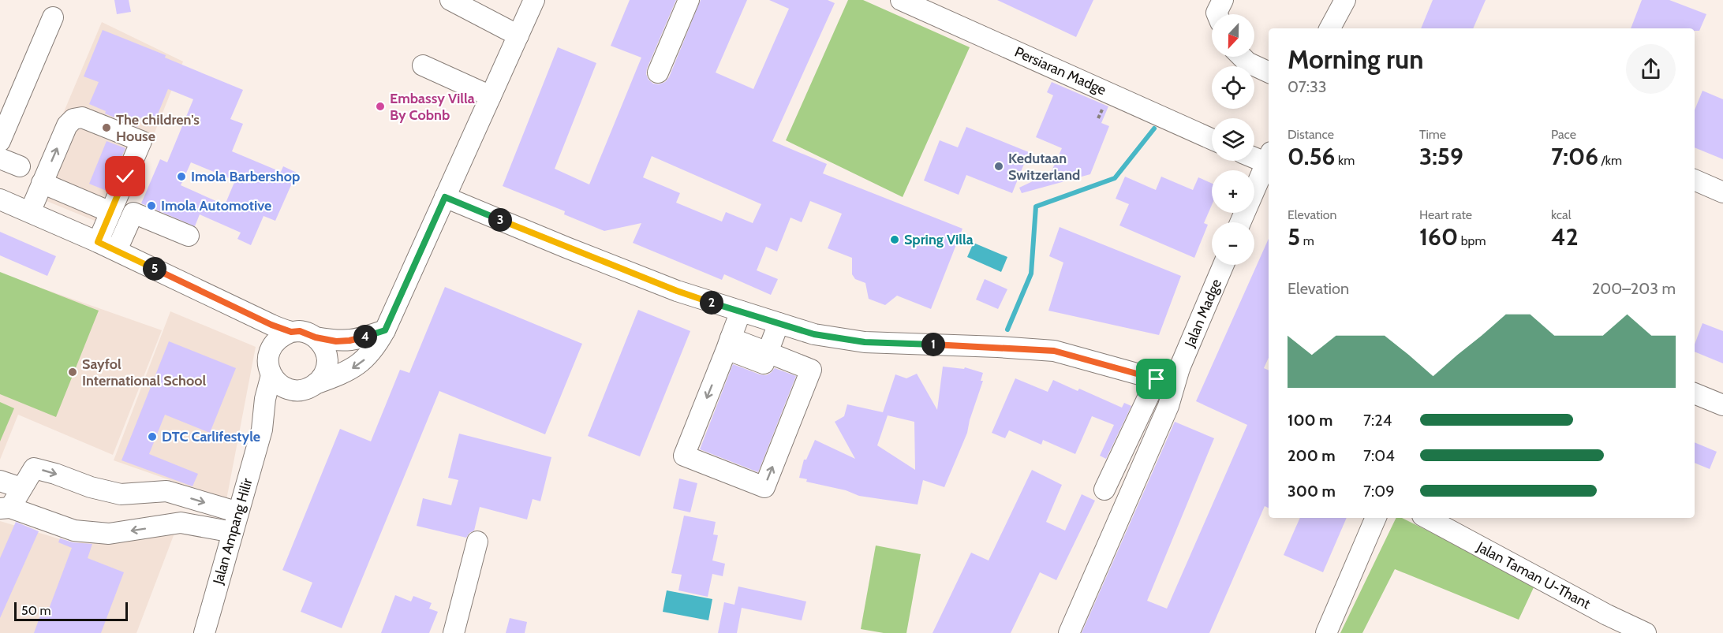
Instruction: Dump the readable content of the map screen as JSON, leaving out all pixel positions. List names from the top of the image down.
{
  "streets": {
    "street": [
      "Persiaran Madge",
      "Jalan Madge",
      "Jalan Ampang Hilir",
      "Jalan Taman U-Thant"
    ]
  },
  "places": [
    "Embassy Villa By Cobnb",
    "The children's House",
    "Kedutaan Switzerland",
    "Imola Barbershop",
    "Imola Automotive",
    "Spring Villa",
    "Sayfol International School",
    "DTC Carlifestyle"
  ],
  "scale_bar": "50 m",
  "north": "bottom",
  "page": {
    "map_buttons": ["+", "−"],
    "heading": ["Morning run", "07:33"],
    "stats": [
      ["Distance", "0.56 km"],
      ["Time", "3:59"],
      ["Pace", "7:06 /km"],
      ["Elevation", "5 m"],
      ["Heart rate", "160 bpm"],
      ["kcal", "42"]
    ],
    "pins": [
      "3",
      "5",
      "2",
      "4",
      "1"
    ],
    "chart": ["Elevation", "200–203 m"],
    "list": [
      {
        "name": "100 m",
        "note": "7:24"
      },
      {
        "name": "200 m",
        "note": "7:04"
      },
      {
        "name": "300 m",
        "note": "7:09"
      }
    ],
    "scale": "50 m"
  }
}
